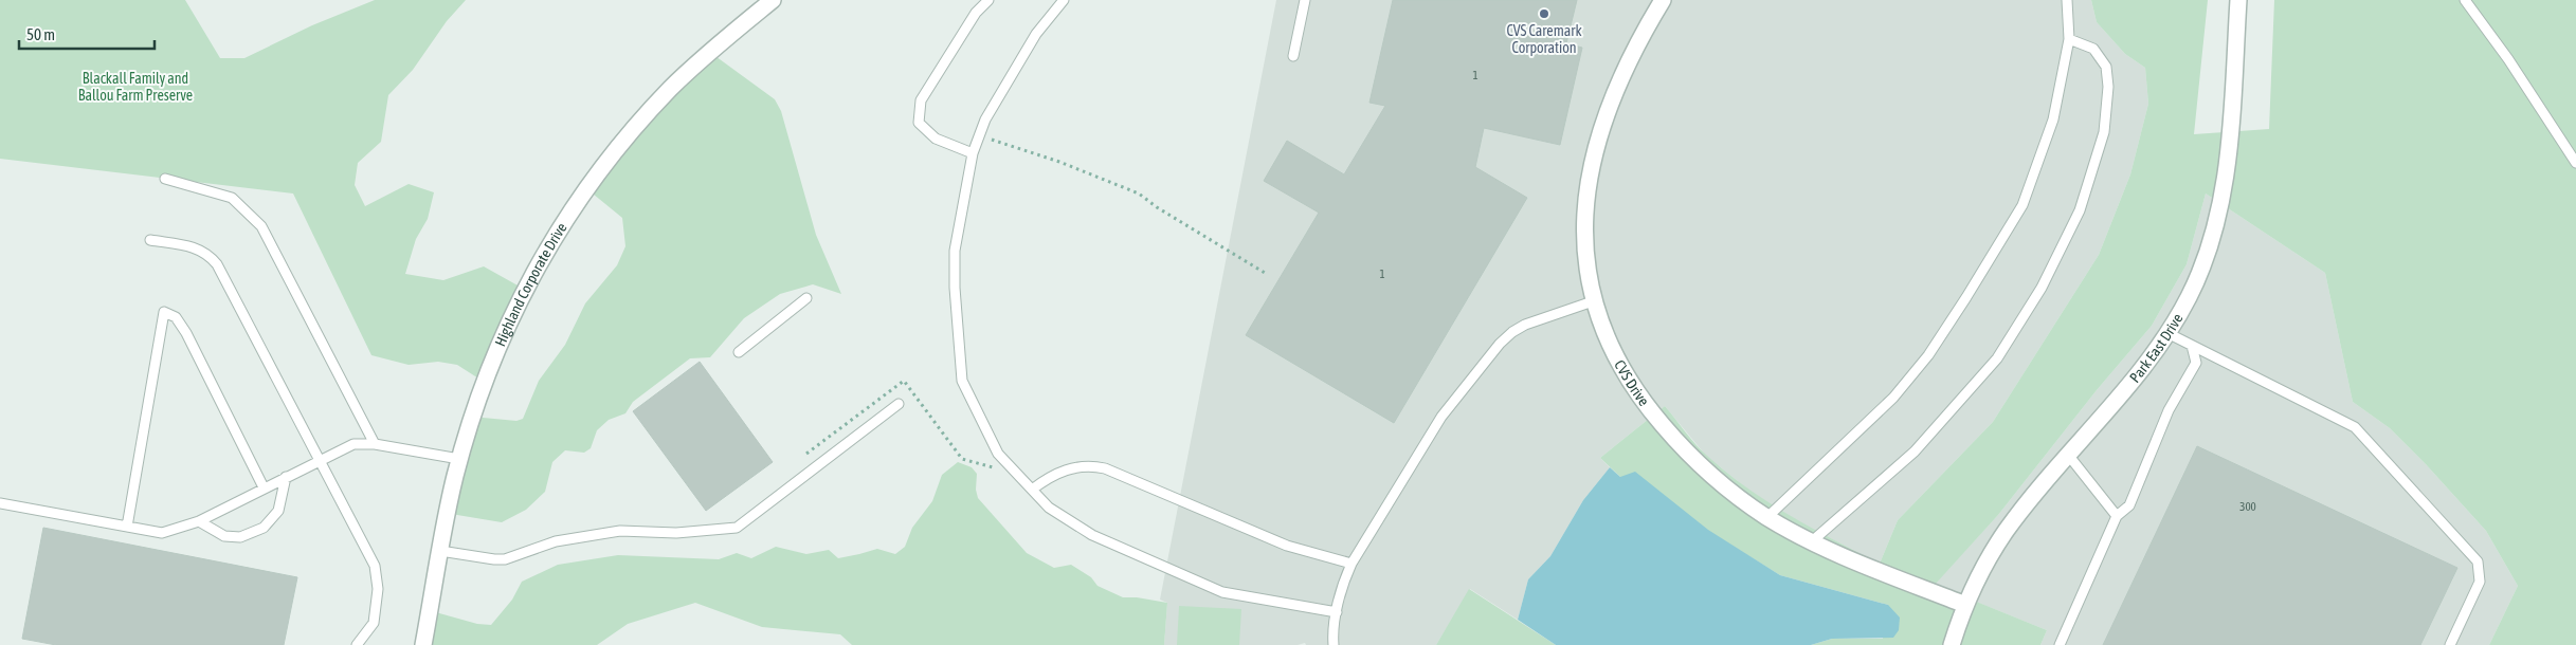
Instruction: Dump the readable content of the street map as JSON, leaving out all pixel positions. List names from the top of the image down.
{
  "streets": {
    "street": ["Highland Corporate Drive", "Park East Drive", "CVS Drive"]
  },
  "crossings": [
    ["Park East Drive", "CVS Drive"]
  ],
  "parks": ["Blackall Family and Ballou Farm Preserve"],
  "places": ["CVS Caremark Corporation"],
  "house_numbers": ["1", "1", "300"],
  "scale_bar": "50 m"
}
